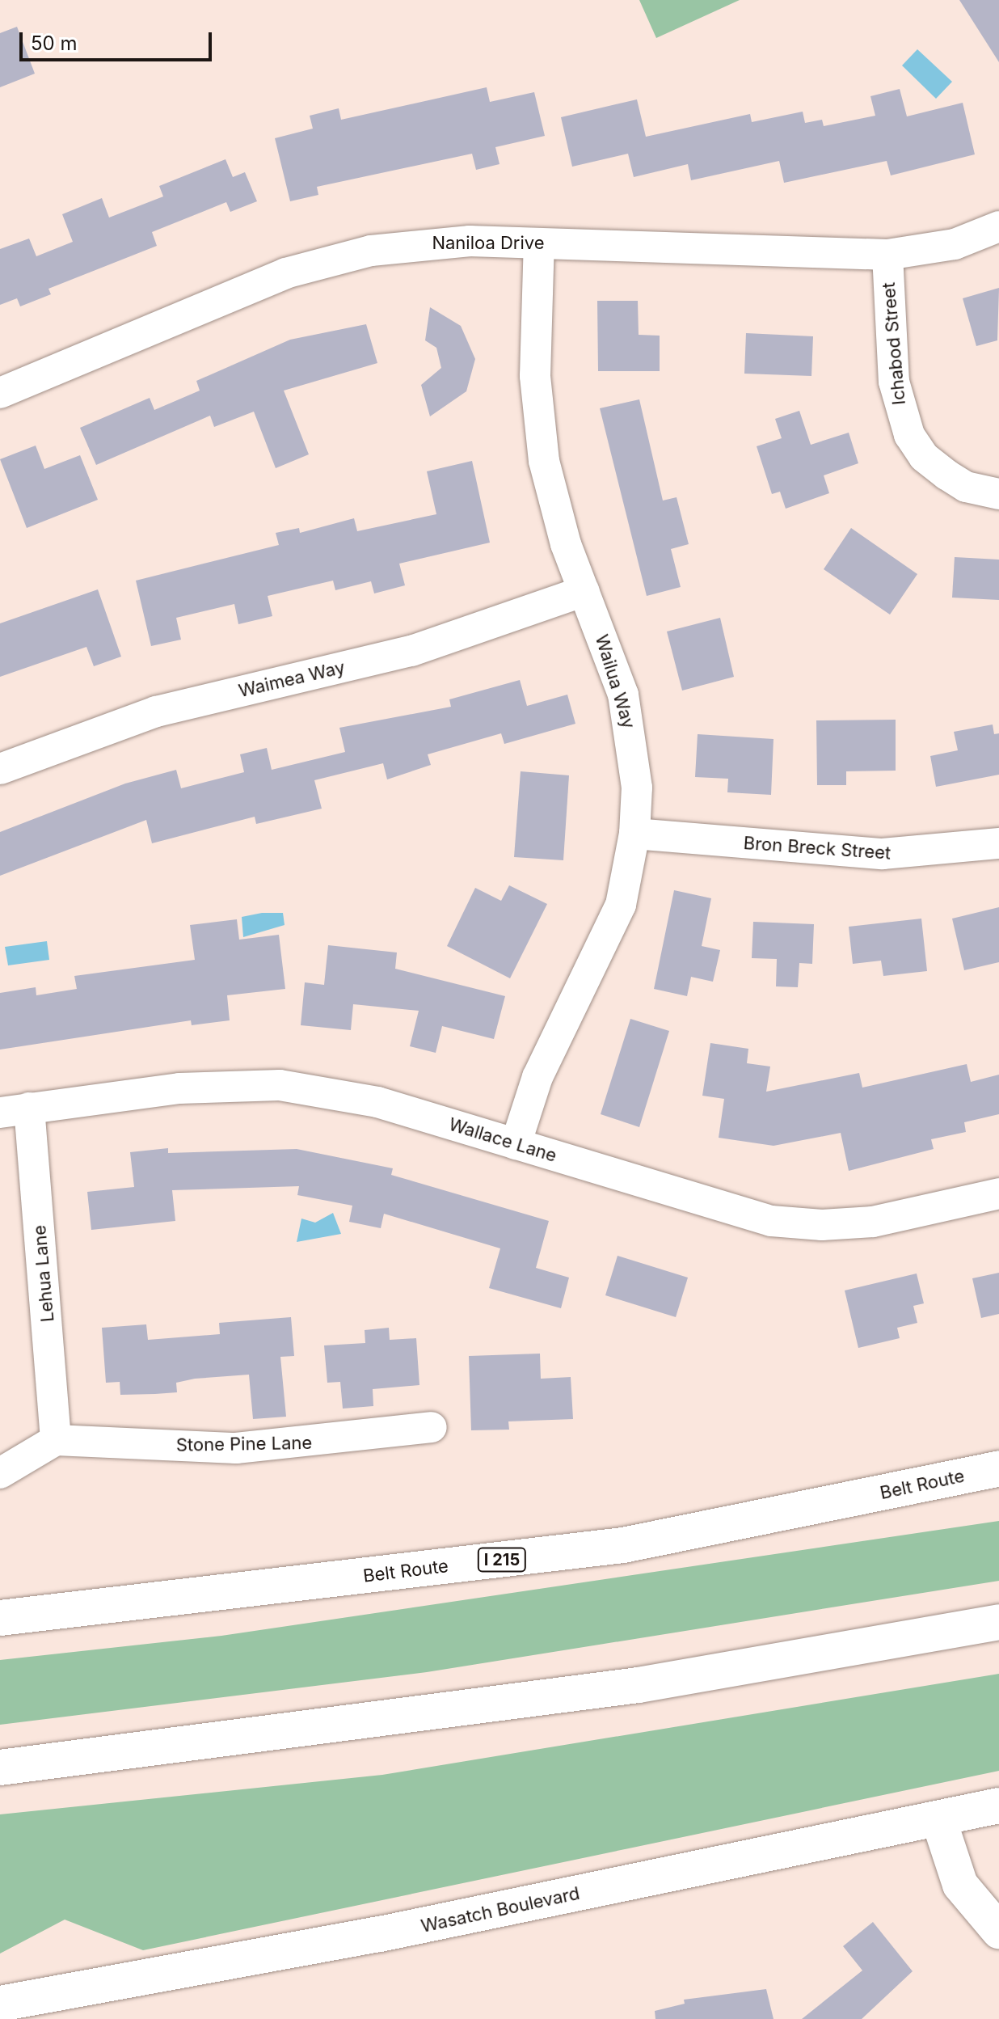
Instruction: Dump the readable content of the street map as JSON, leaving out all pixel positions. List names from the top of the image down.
{
  "streets": {
    "main road": ["Belt Route", "I 215", "Wasatch Boulevard"],
    "street": [
      "Naniloa Drive",
      "Ichabod Street",
      "Waimea Way",
      "Wailua Way",
      "Bron Breck Street",
      "Wallace Lane",
      "Lehua Lane",
      "Stone Pine Lane"
    ]
  },
  "crossings": [
    ["Naniloa Drive", "Ichabod Street"],
    ["Naniloa Drive", "Wailua Way"],
    ["Waimea Way", "Wailua Way"],
    ["Wailua Way", "Bron Breck Street"],
    ["Wailua Way", "Wallace Lane"],
    ["Wallace Lane", "Lehua Lane"],
    ["Lehua Lane", "Stone Pine Lane"]
  ],
  "scale_bar": "50 m"
}
